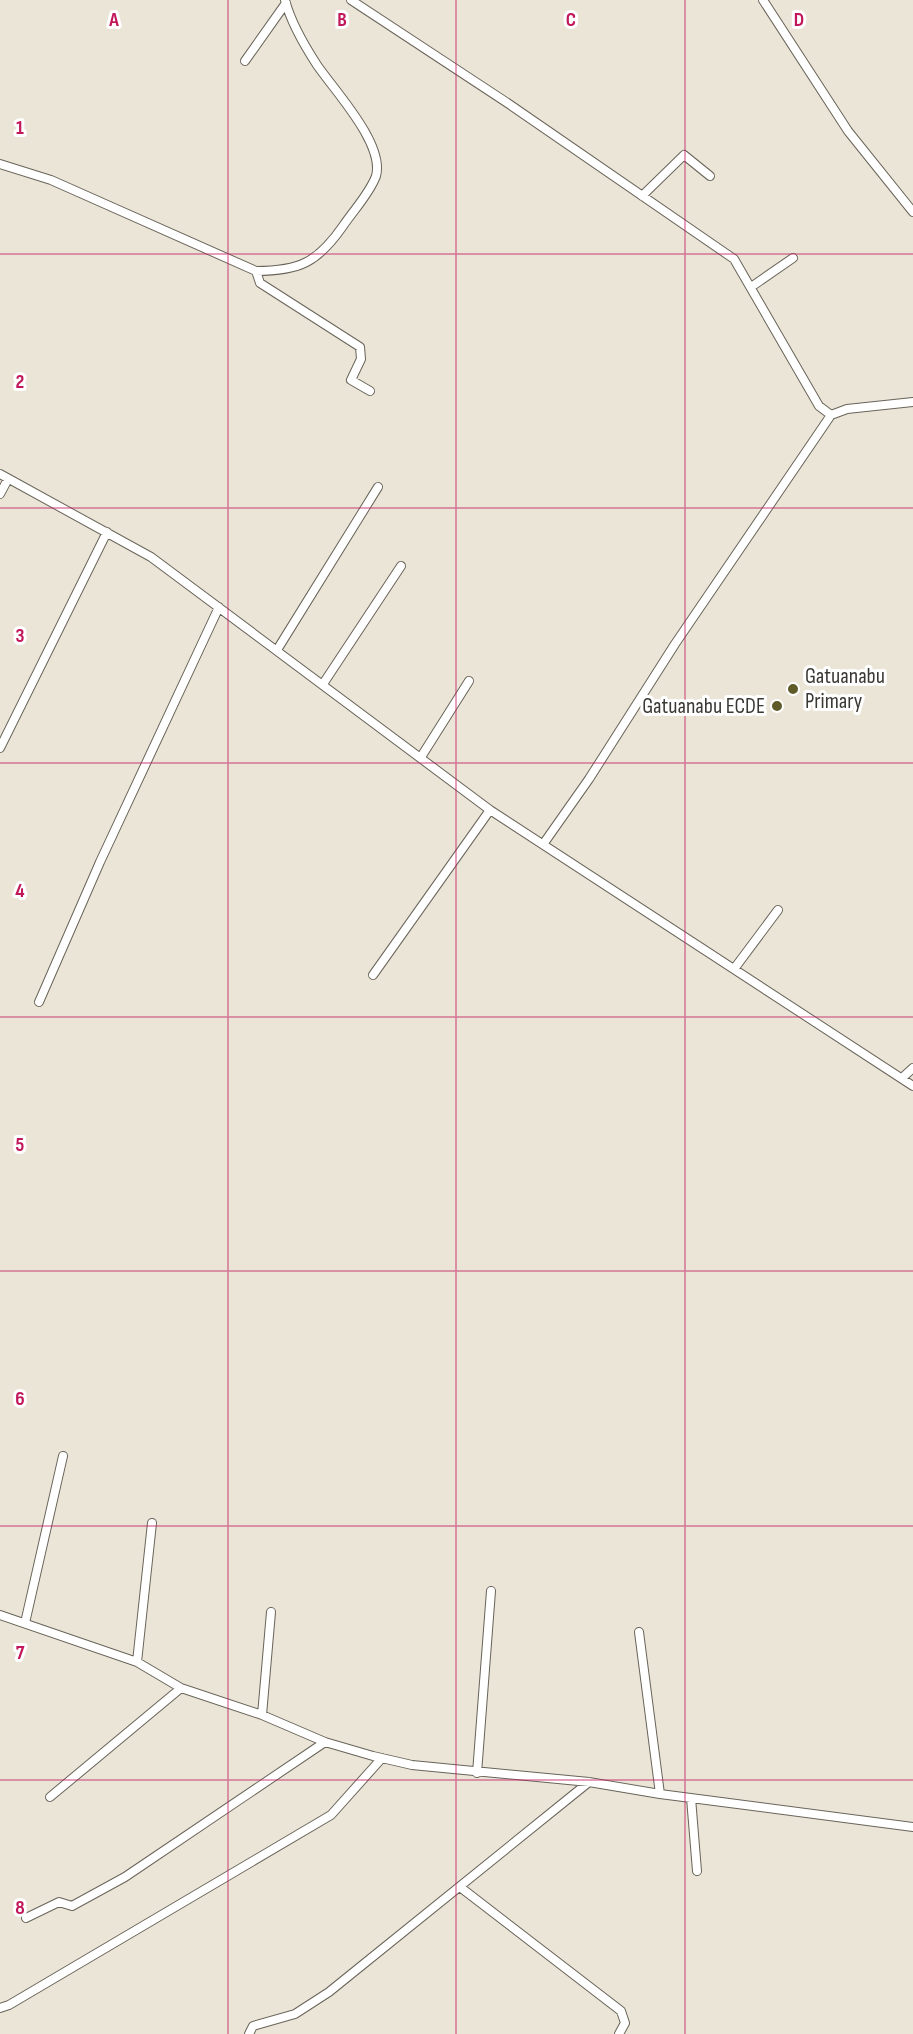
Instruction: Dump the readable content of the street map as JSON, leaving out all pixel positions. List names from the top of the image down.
{
  "places": ["Gatuanabu Primary", "Gatuanabu ECDE"],
  "grid": {
    "columns": [
      "A",
      "B",
      "C",
      "D"
    ],
    "rows": [
      "1",
      "2",
      "3",
      "4",
      "5",
      "6",
      "7",
      "8"
    ]
  }
}
